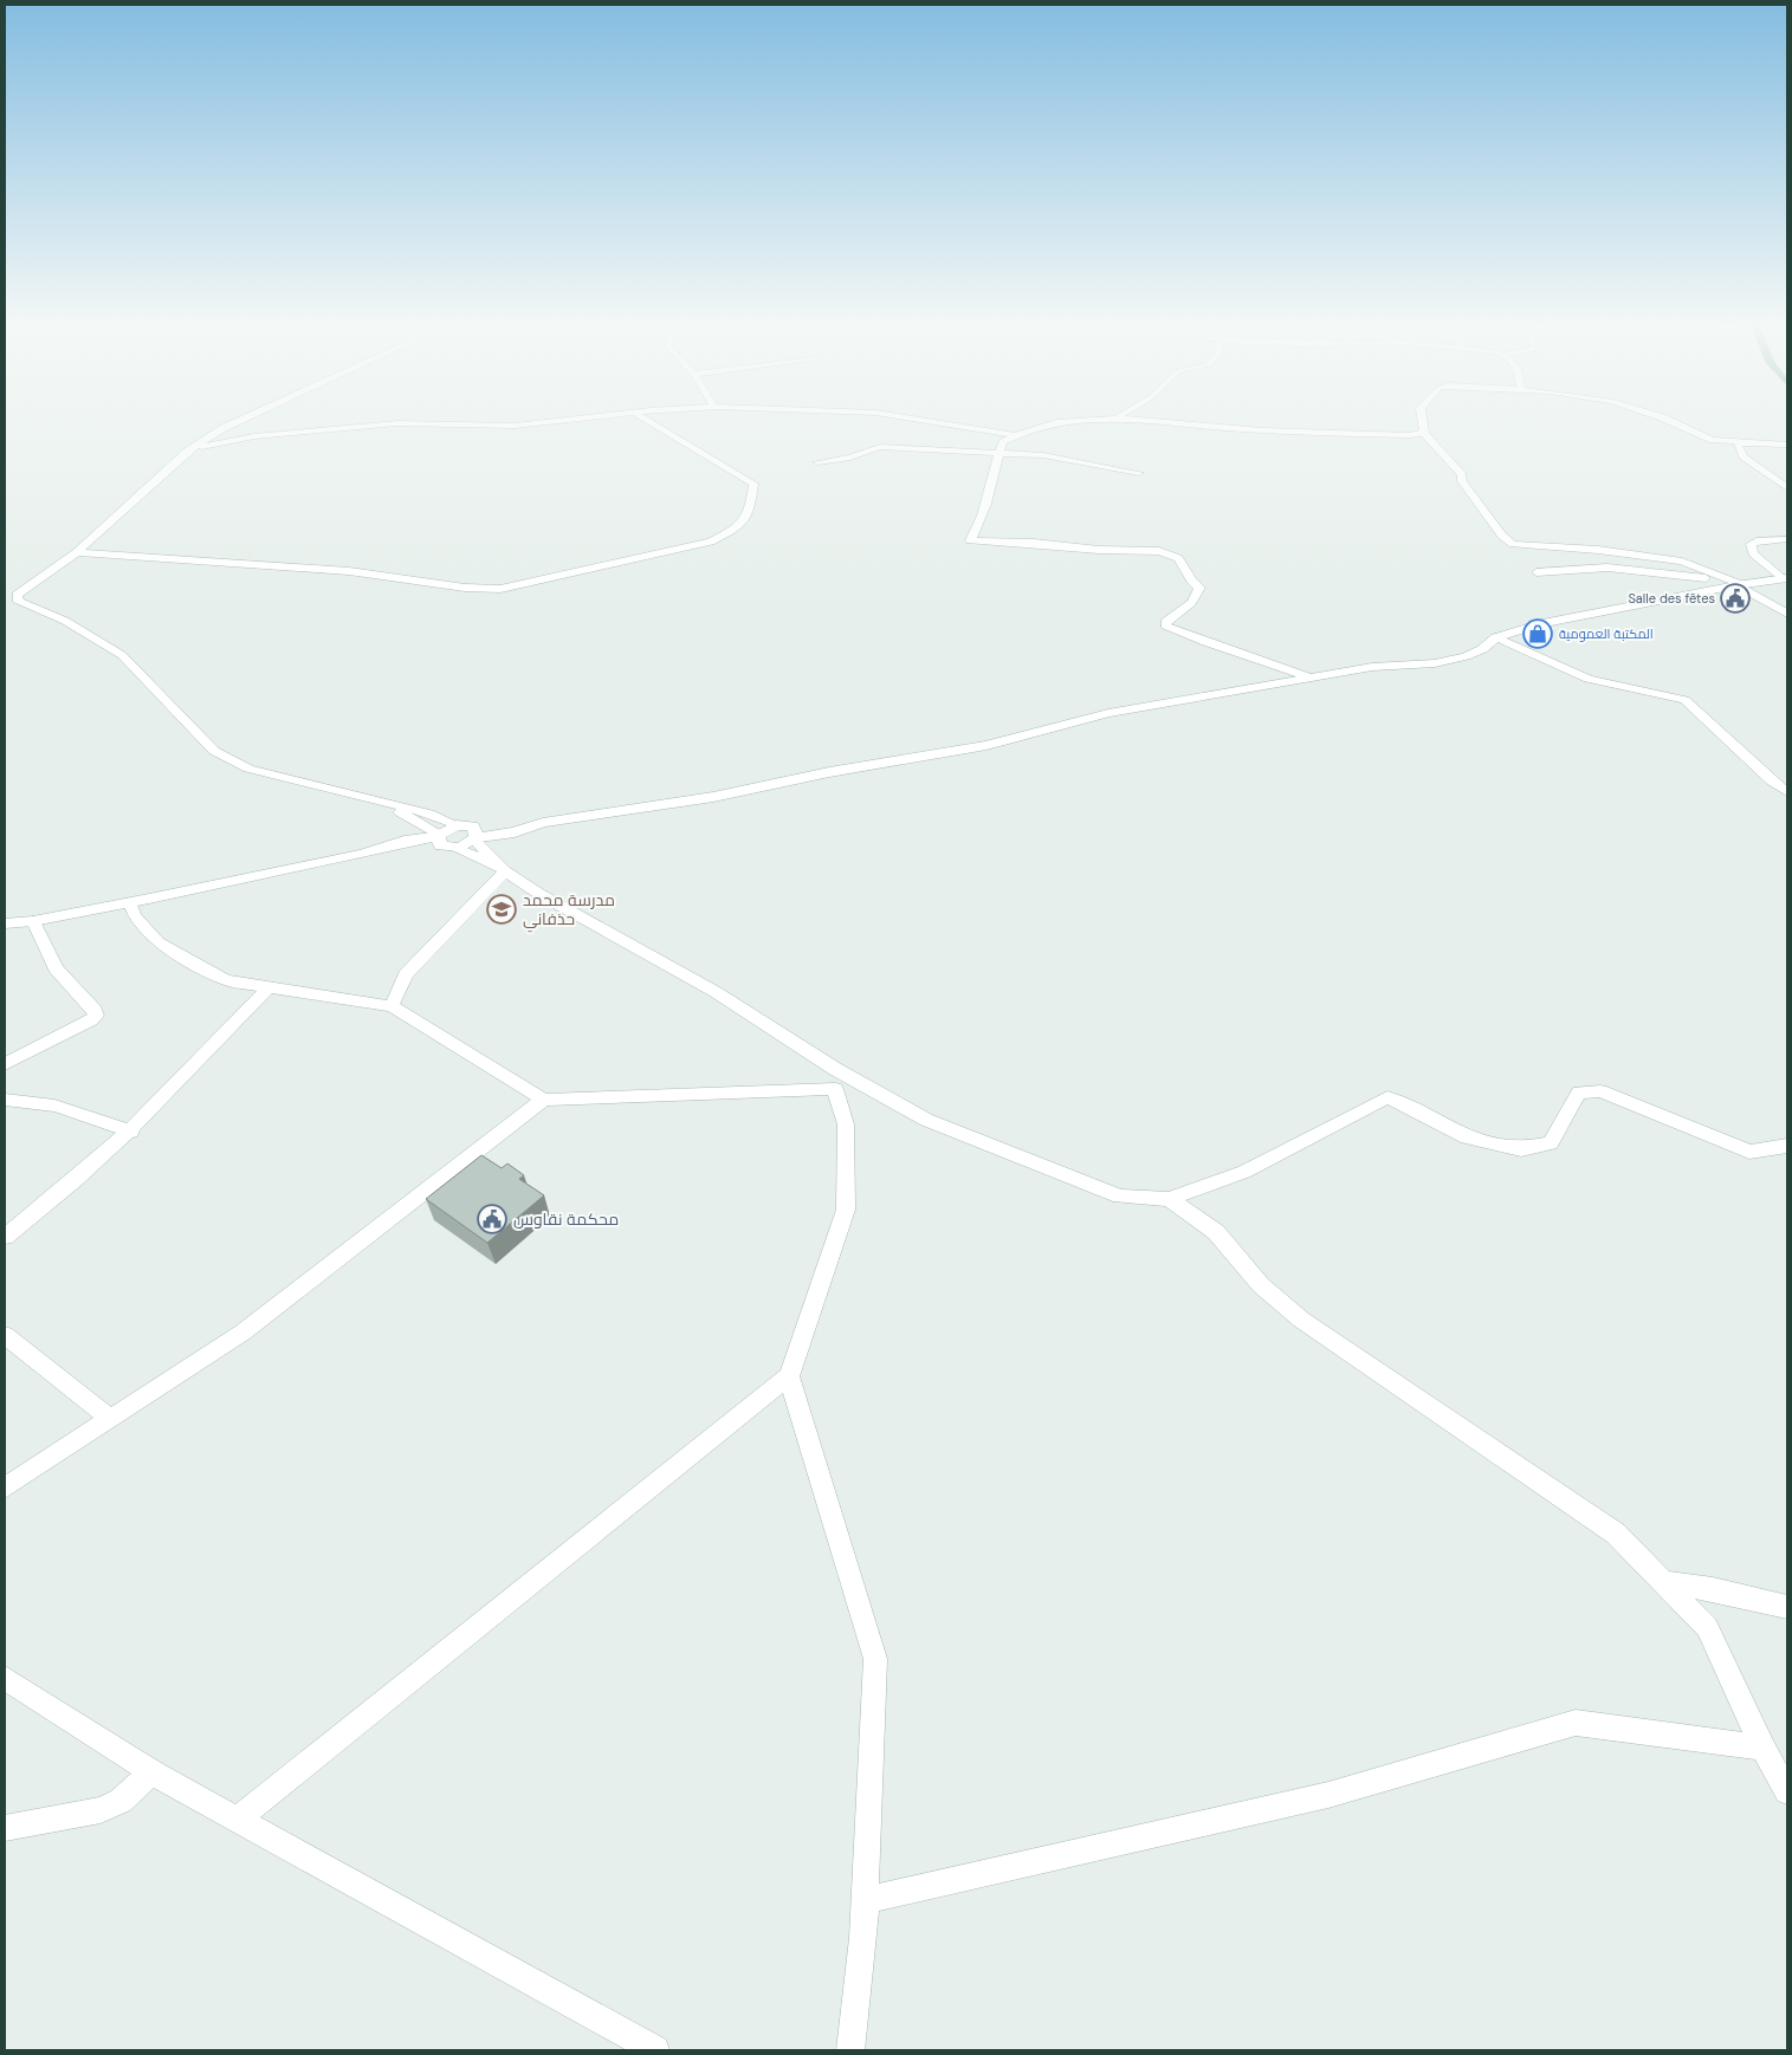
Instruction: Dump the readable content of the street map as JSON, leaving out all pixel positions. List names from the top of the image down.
{
  "places": {
    "public building": ["Salle des fêtes", "محكمة نقاوس"],
    "shop": ["المكتبة العمومية"],
    "school or university": ["مدرسة محمد حذفاني"]
  }
}
